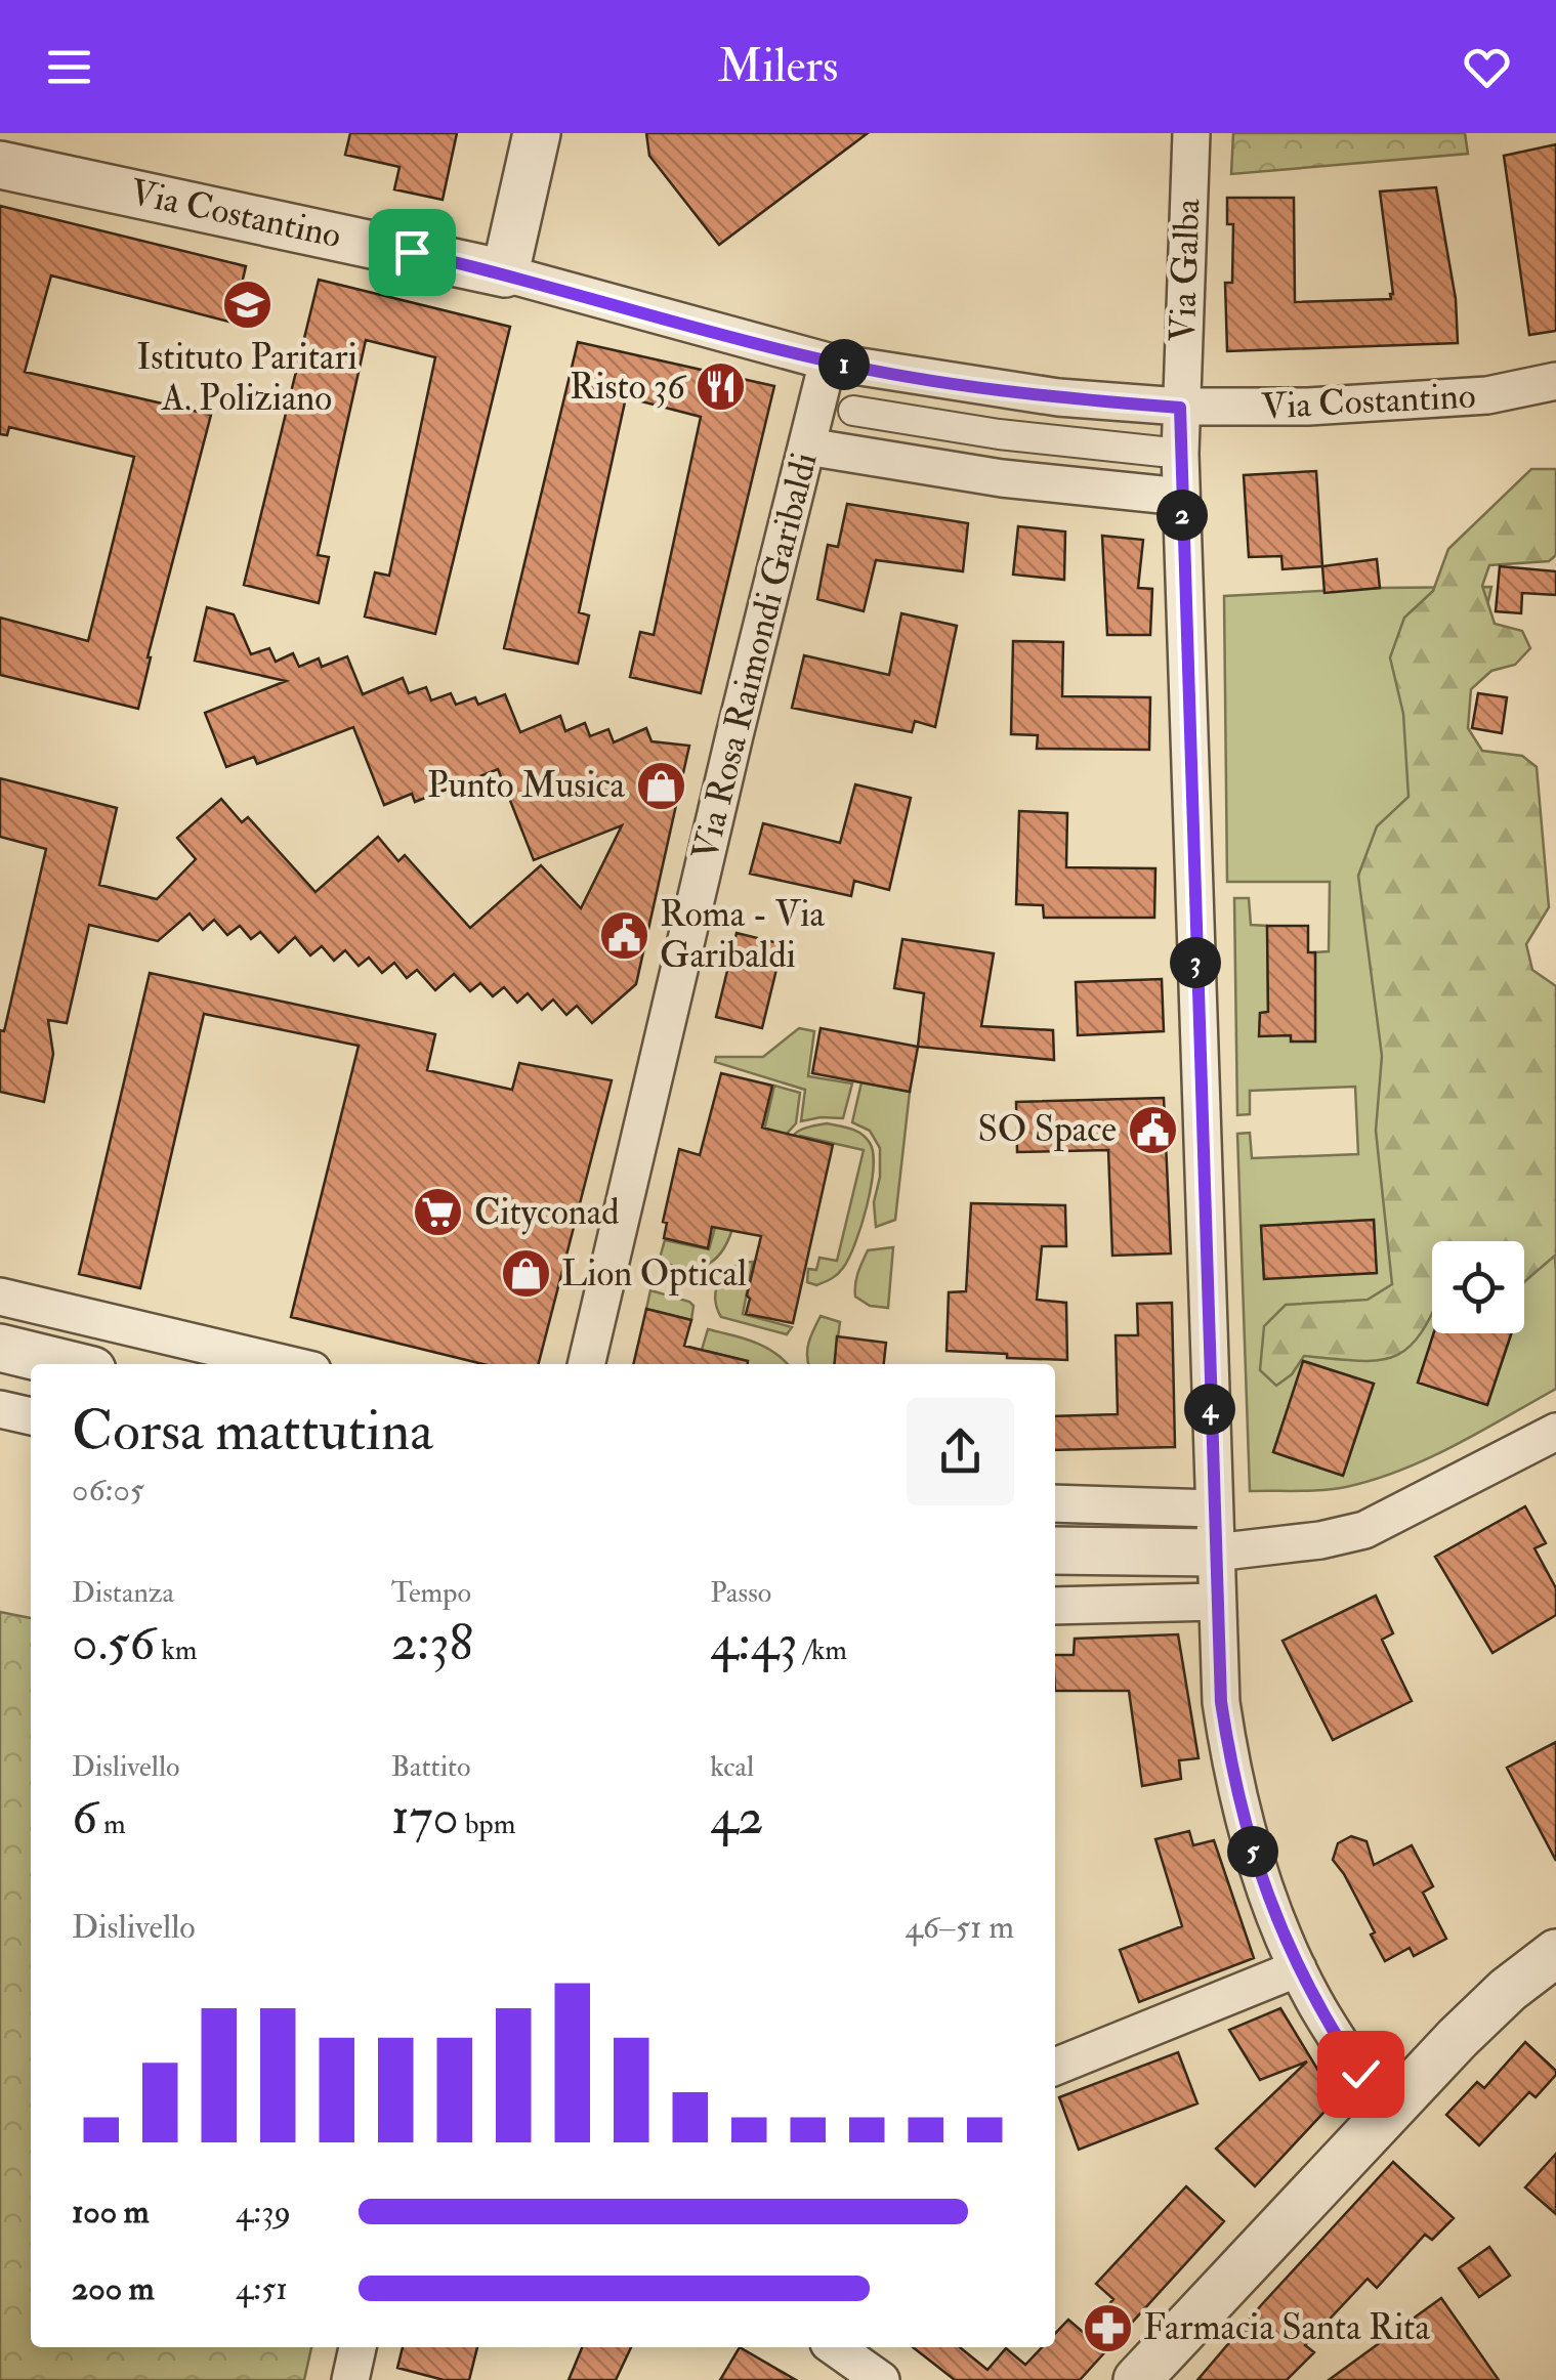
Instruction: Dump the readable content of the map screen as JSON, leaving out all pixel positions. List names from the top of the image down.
{
  "streets": {
    "street": ["Via Costantino", "Via Galba", "Via Rosa Raimondi Garibaldi"]
  },
  "crossings": [
    ["Via Costantino", "Via Galba"],
    ["Via Costantino", "Via Rosa Raimondi Garibaldi"]
  ],
  "places": {
    "school or university": ["Istituto Paritari A. Poliziano"],
    "restaurant": ["Risto 36"],
    "shop": ["Punto Musica", "Lion Optical"],
    "public building": ["Roma - Via Garibaldi", "SO Space"],
    "supermarket": ["Cityconad"],
    "pharmacy": ["Farmacia Santa Rita"]
  },
  "page": {
    "header": "Milers",
    "pins": [
      "1",
      "2",
      "3",
      "4",
      "5"
    ],
    "heading": ["Corsa mattutina", "06:05"],
    "stats": [
      ["Distanza", "0.56 km"],
      ["Tempo", "2:38"],
      ["Passo", "4:43 /km"],
      ["Dislivello", "6 m"],
      ["Battito", "170 bpm"],
      ["kcal", "42"]
    ],
    "chart": ["Dislivello", "46–51 m"],
    "list": [
      {
        "name": "100 m",
        "note": "4:39"
      },
      {
        "name": "200 m",
        "note": "4:51"
      }
    ]
  }
}
